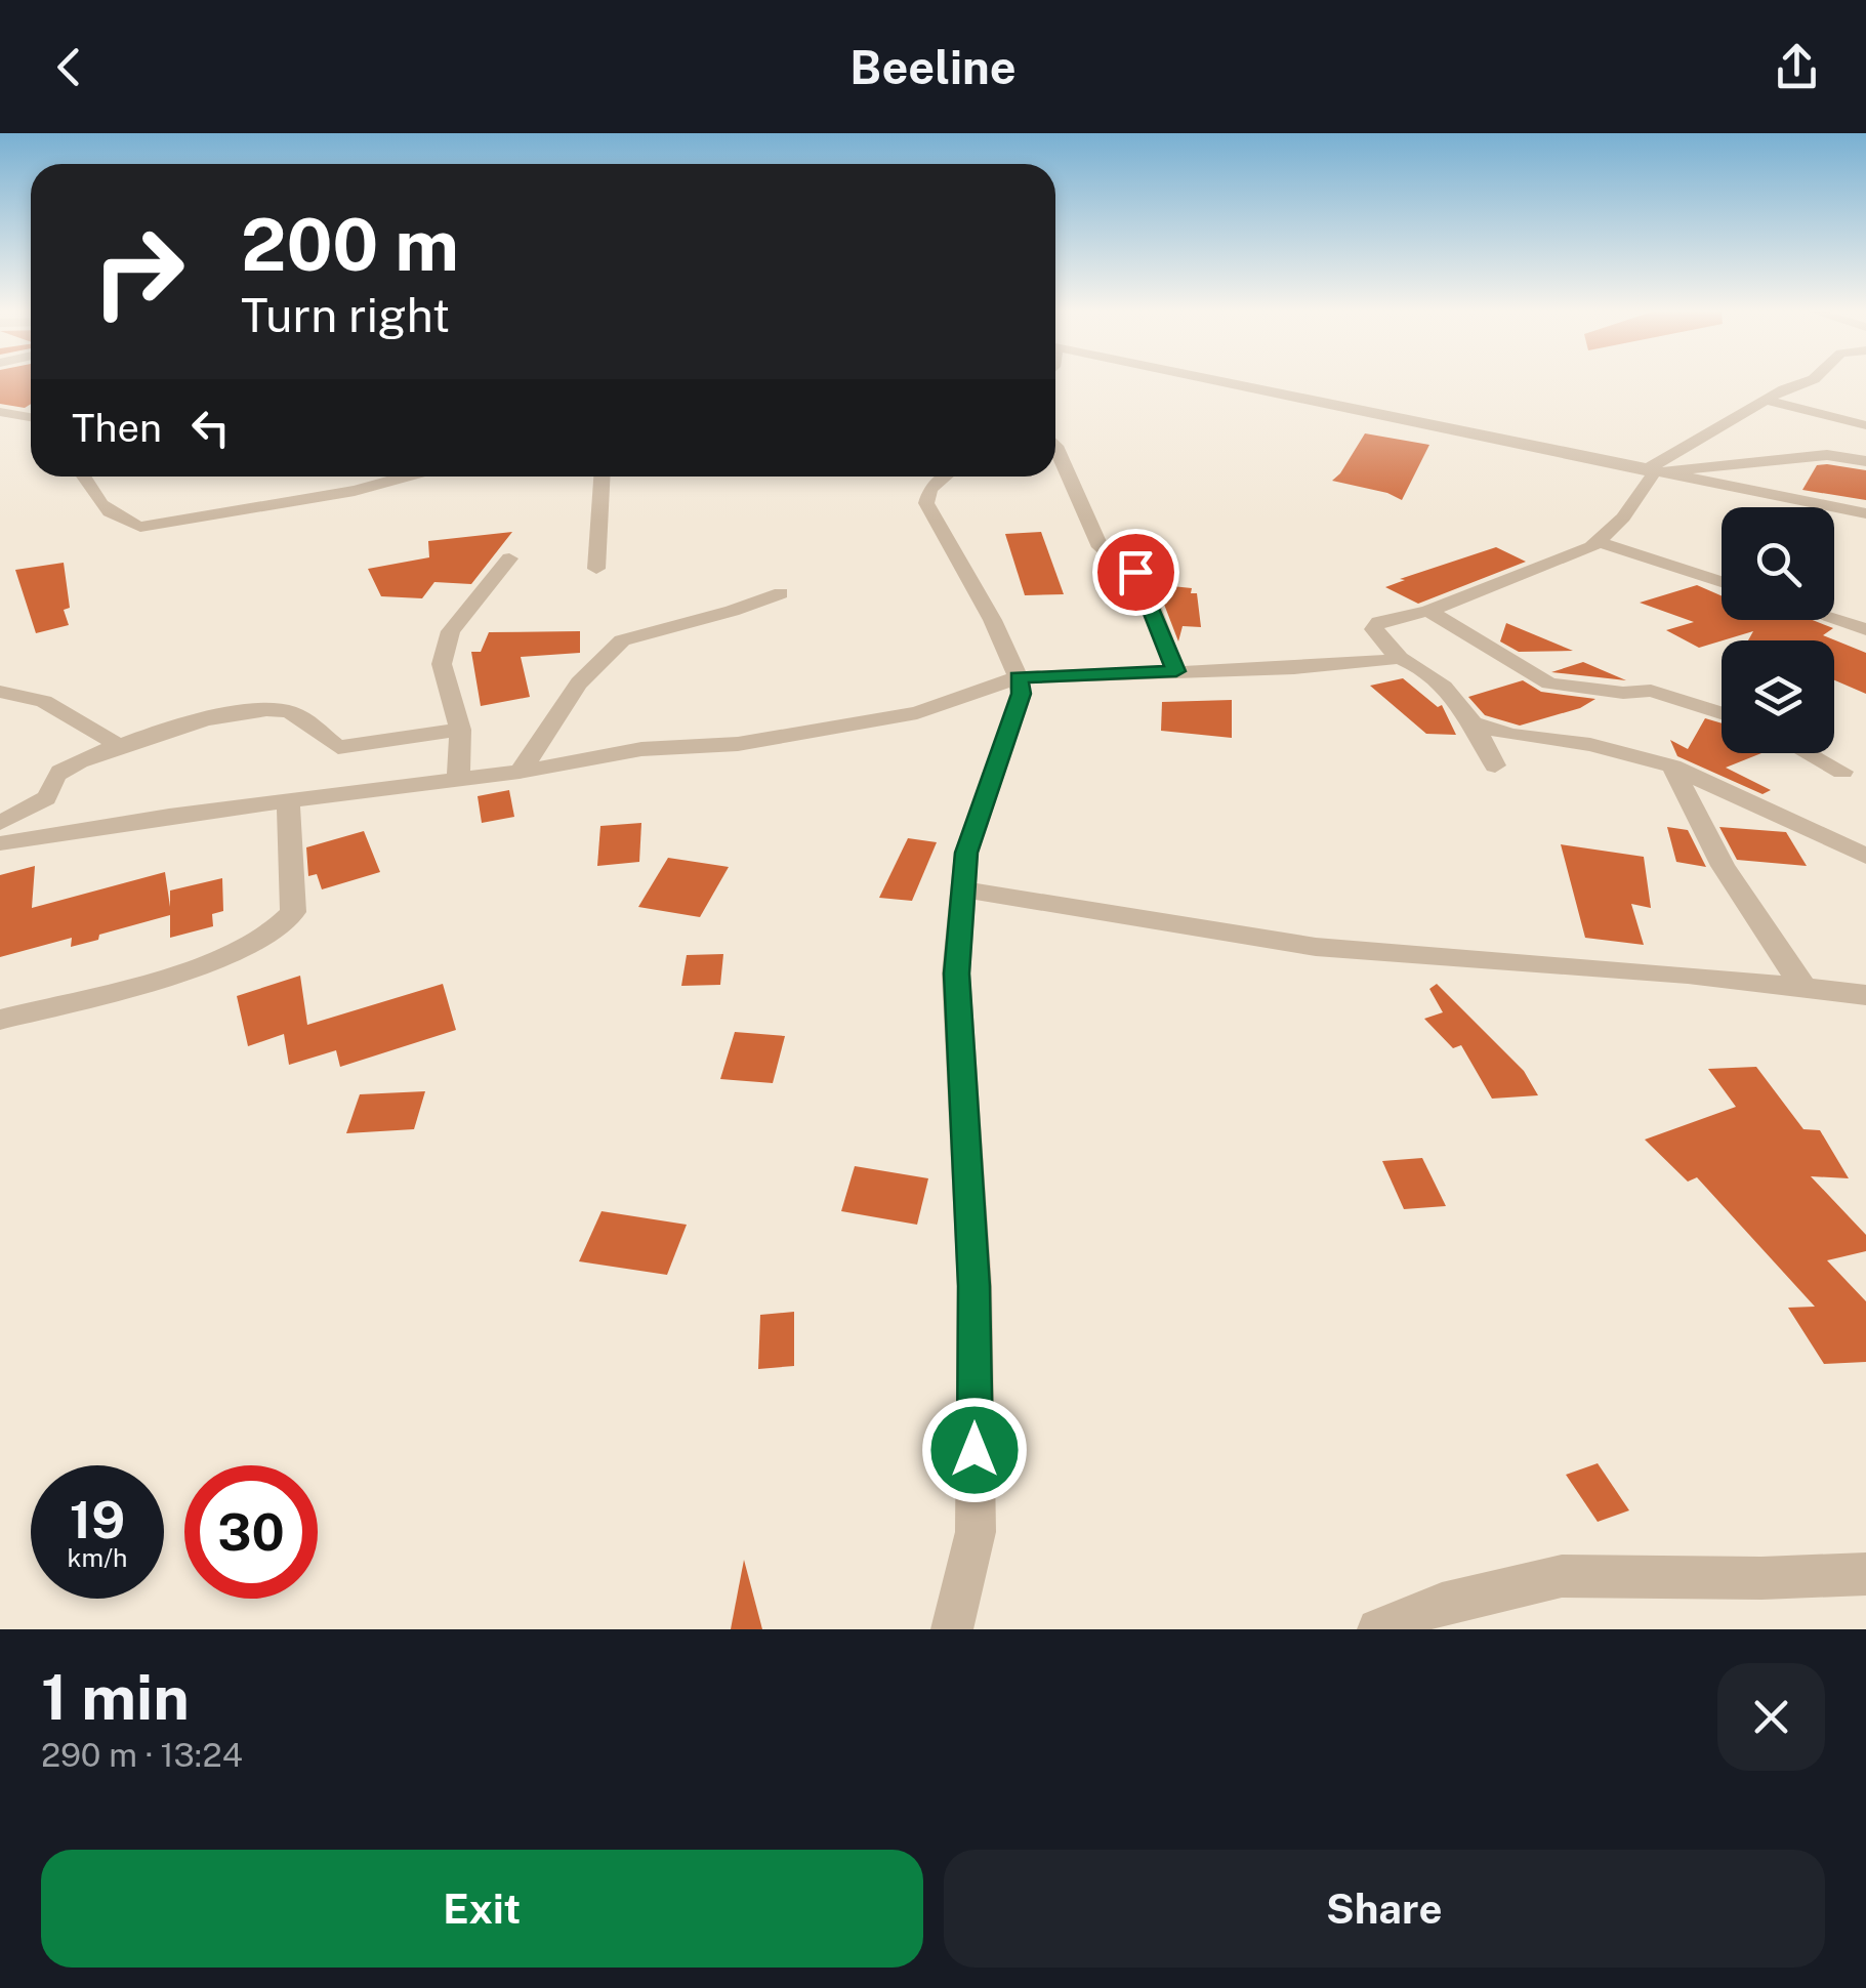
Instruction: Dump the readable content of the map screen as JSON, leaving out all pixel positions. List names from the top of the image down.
{
  "page": {
    "header": "Beeline",
    "turn": ["200 m", "Turn right"],
    "then": "Then",
    "speed": "19 km/h",
    "limit": "30",
    "heading": ["1 min", "290 m · 13:24"],
    "buttons": ["Exit", "Share"]
  }
}
